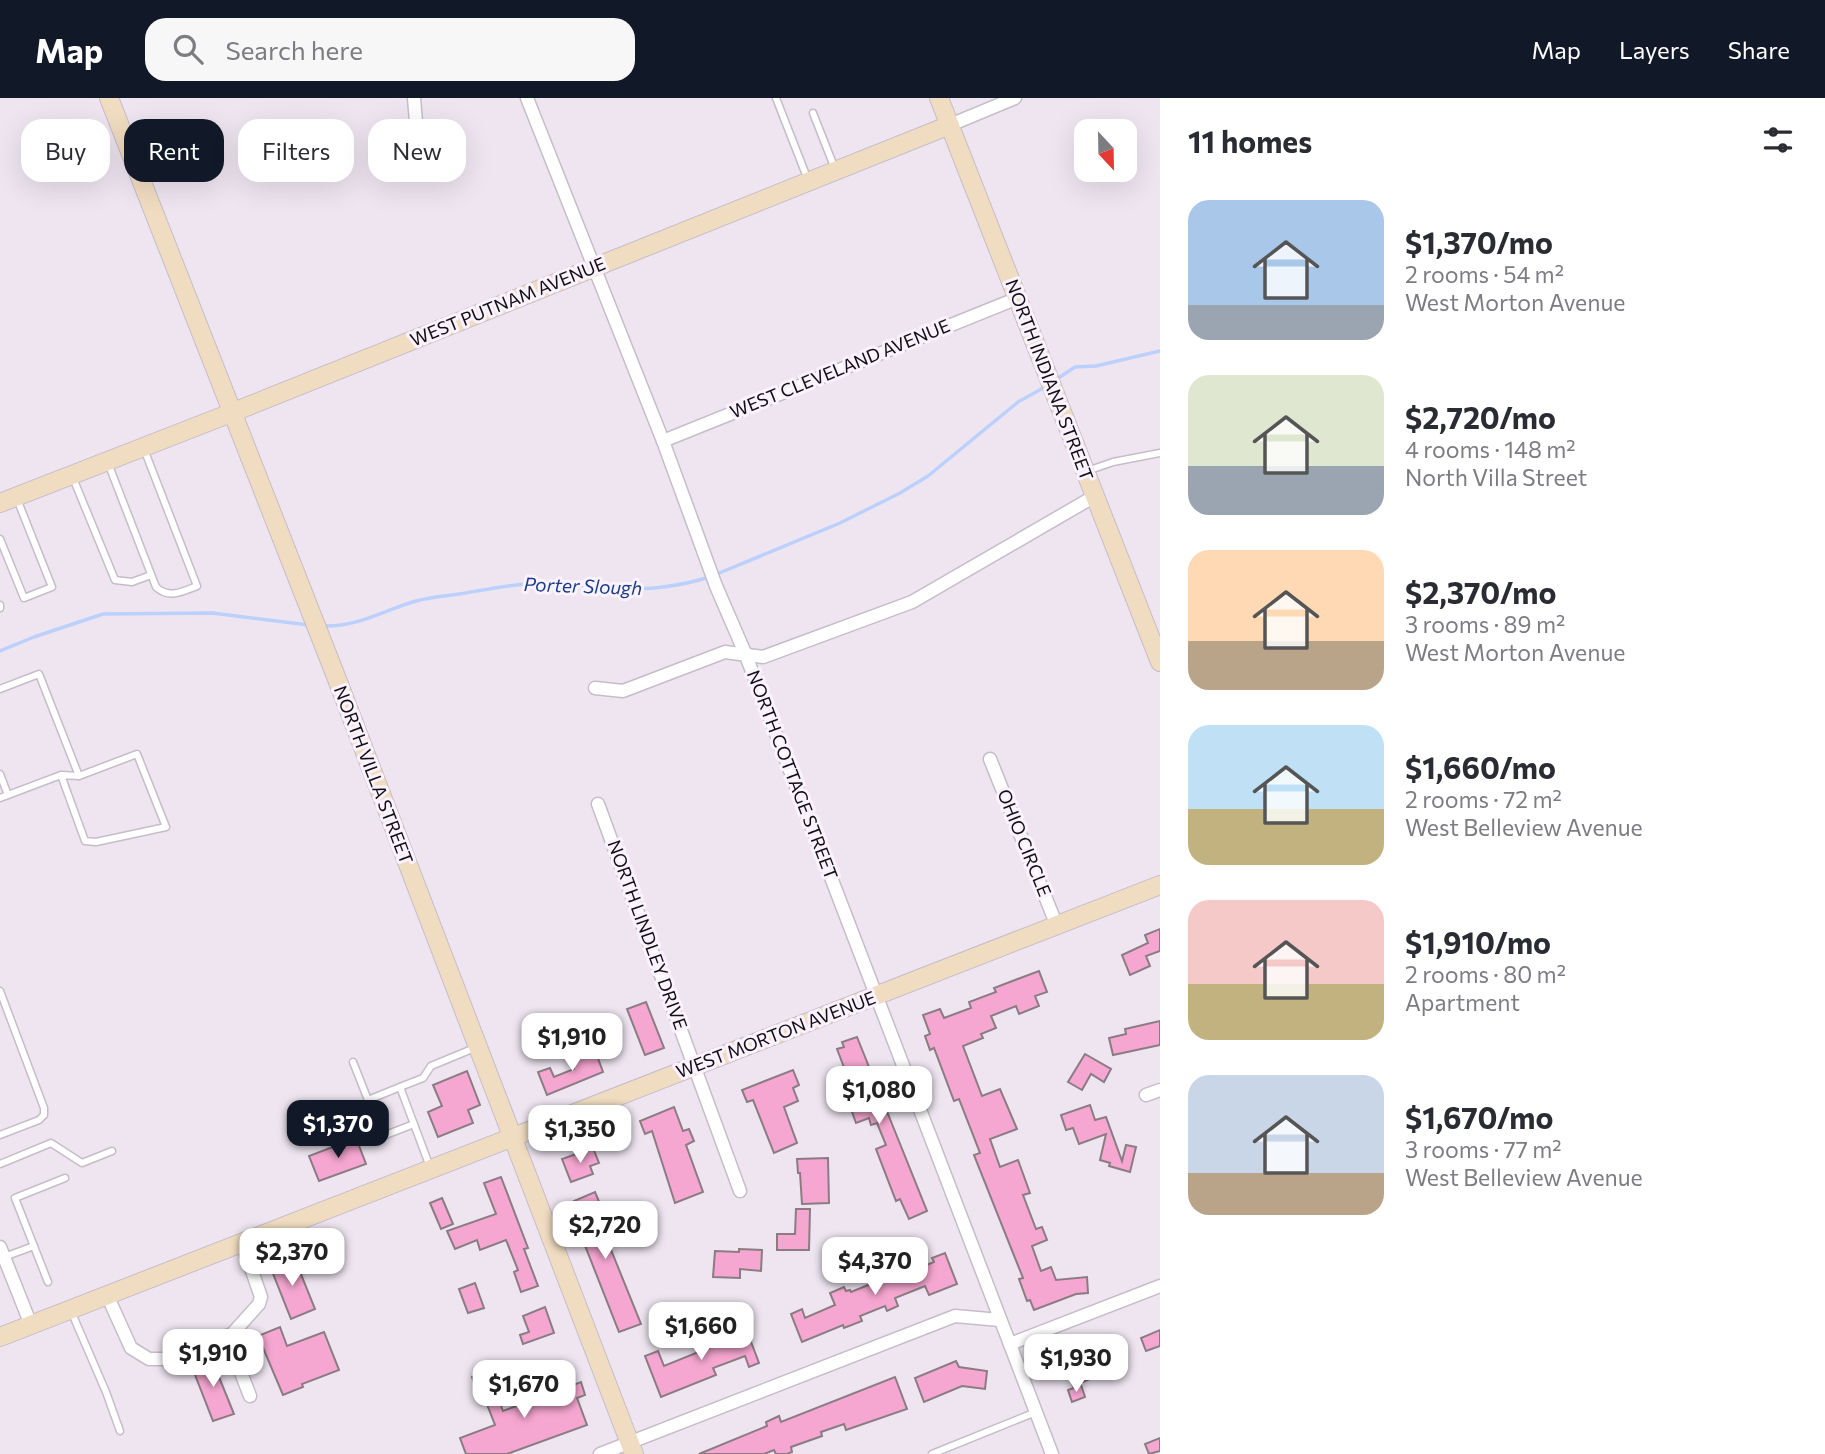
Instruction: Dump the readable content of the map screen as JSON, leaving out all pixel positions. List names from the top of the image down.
{
  "streets": {
    "street": [
      "WEST PUTNAM AVENUE",
      "WEST CLEVELAND AVENUE",
      "NORTH INDIANA STREET",
      "NORTH VILLA STREET",
      "NORTH COTTAGE STREET",
      "OHIO CIRCLE",
      "NORTH LINDLEY DRIVE",
      "WEST MORTON AVENUE"
    ]
  },
  "crossings": [
    ["WEST PUTNAM AVENUE", "NORTH INDIANA STREET"],
    ["WEST PUTNAM AVENUE", "NORTH VILLA STREET"],
    ["WEST PUTNAM AVENUE", "NORTH COTTAGE STREET"],
    ["WEST CLEVELAND AVENUE", "NORTH INDIANA STREET"],
    ["WEST CLEVELAND AVENUE", "NORTH COTTAGE STREET"],
    ["NORTH VILLA STREET", "WEST MORTON AVENUE"],
    ["NORTH COTTAGE STREET", "WEST MORTON AVENUE"],
    ["OHIO CIRCLE", "WEST MORTON AVENUE"],
    ["NORTH LINDLEY DRIVE", "WEST MORTON AVENUE"]
  ],
  "water": ["Porter Slough"],
  "north": "bottom",
  "page": {
    "header": "Map",
    "search": "Search here",
    "nav": ["Map", "Layers", "Share"],
    "heading": "11 homes",
    "chip": [
      "Buy",
      "Rent",
      "Filters",
      "New"
    ],
    "list": [
      {
        "name": "$1,370/mo",
        "note": "2 rooms · 54 m² · West Morton Avenue"
      },
      {
        "name": "$2,720/mo",
        "note": "4 rooms · 148 m² · North Villa Street"
      },
      {
        "name": "$2,370/mo",
        "note": "3 rooms · 89 m² · West Morton Avenue"
      },
      {
        "name": "$1,660/mo",
        "note": "2 rooms · 72 m² · West Belleview Avenue"
      },
      {
        "name": "$1,910/mo",
        "note": "2 rooms · 80 m² · Apartment"
      },
      {
        "name": "$1,670/mo",
        "note": "3 rooms · 77 m² · West Belleview Avenue"
      }
    ],
    "price": [
      "$1,910",
      "$1,080",
      "$1,370",
      "$1,350",
      "$2,720",
      "$2,370",
      "$4,370",
      "$1,660",
      "$1,910",
      "$1,930",
      "$1,670"
    ]
  }
}
